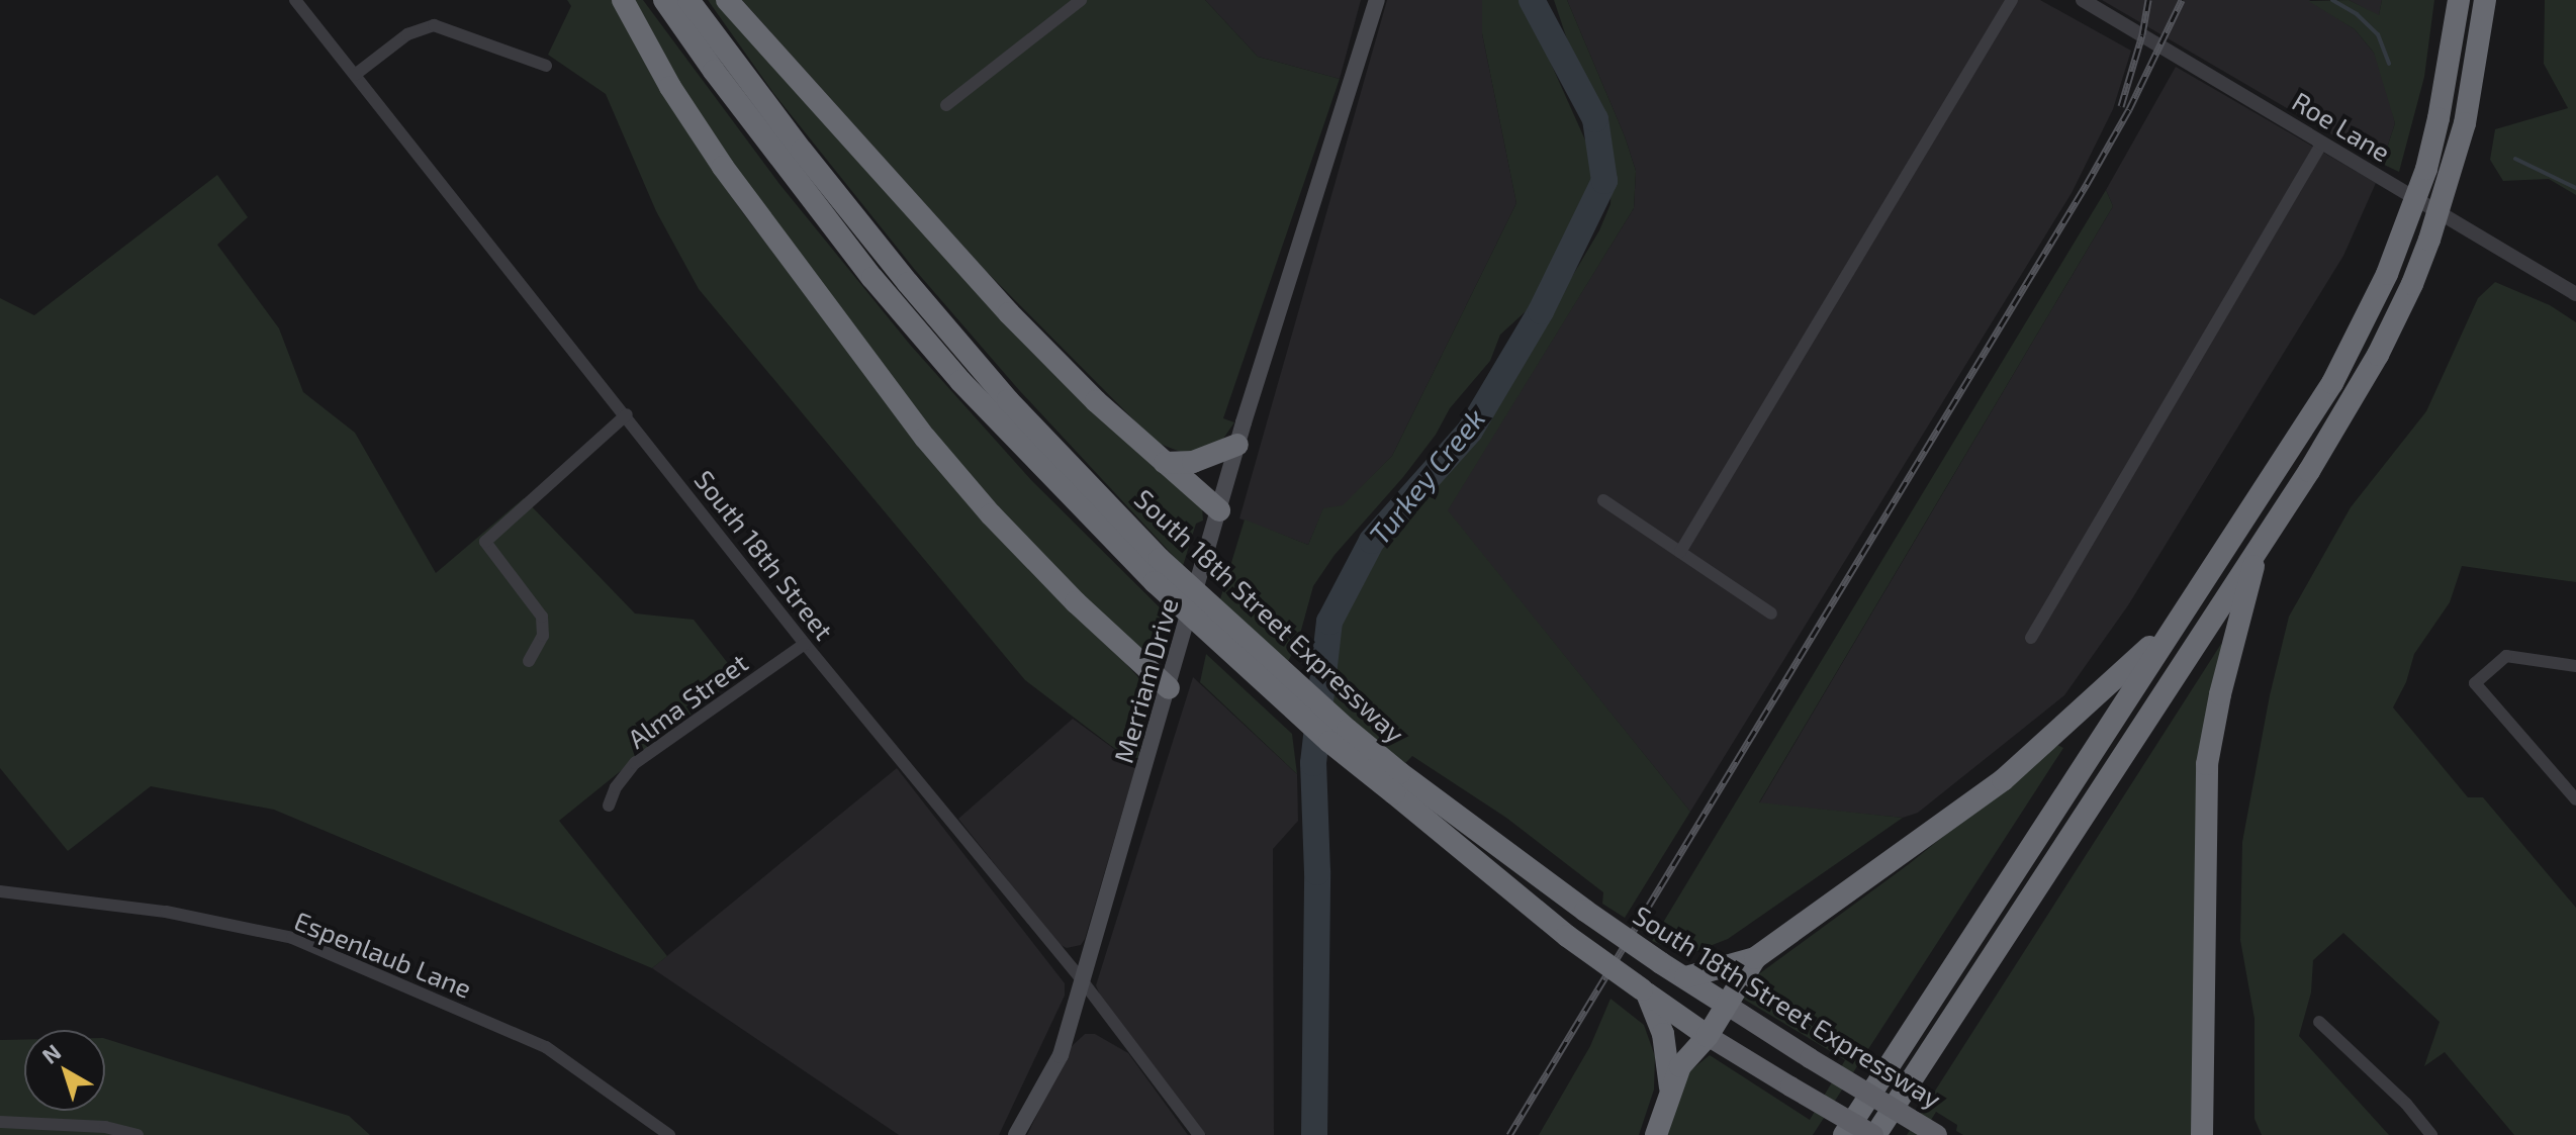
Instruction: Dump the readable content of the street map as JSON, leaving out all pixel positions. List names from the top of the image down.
{
  "streets": {
    "highway": ["South 18th Street Expressway"],
    "main road": ["Merriam Drive"],
    "street": [
      "Roe Lane",
      "South 18th Street",
      "Alma Street",
      "Espenlaub Lane"
    ]
  },
  "crossings": [
    ["South 18th Street", "Merriam Drive"],
    ["South 18th Street", "Alma Street"]
  ],
  "water": ["Turkey Creek"],
  "north": "top left"
}
